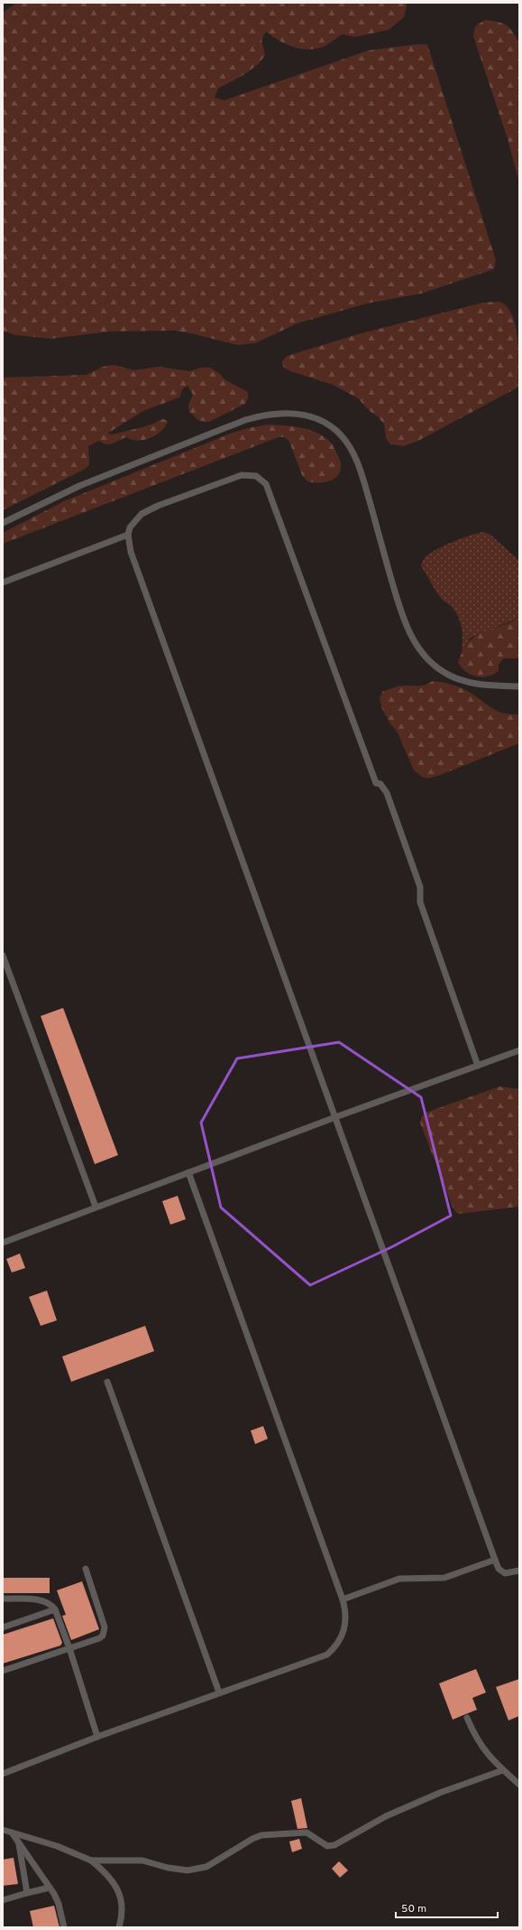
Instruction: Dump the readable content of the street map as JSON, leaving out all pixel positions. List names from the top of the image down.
{
  "scale_bar": "50 m"
}
